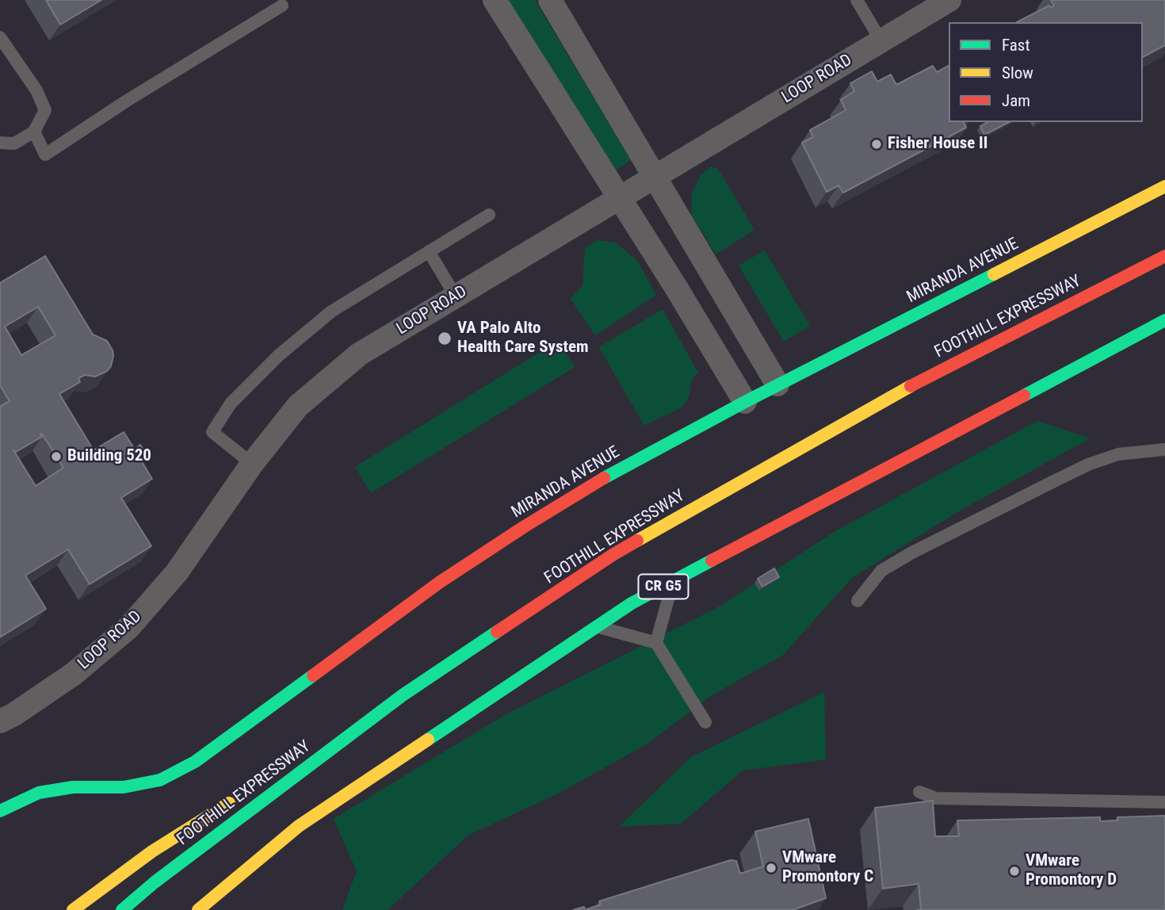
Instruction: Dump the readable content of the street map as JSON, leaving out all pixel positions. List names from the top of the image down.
{
  "streets": {
    "main road": ["MIRANDA AVENUE", "FOOTHILL EXPRESSWAY", "CR G5"],
    "street": ["LOOP ROAD"]
  },
  "places": [
    "Fisher House II",
    "VA Palo Alto Health Care System",
    "Building 520",
    "VMware Promontory C",
    "VMware Promontory D"
  ],
  "legend": ["Fast", "Slow", "Jam"]
}
